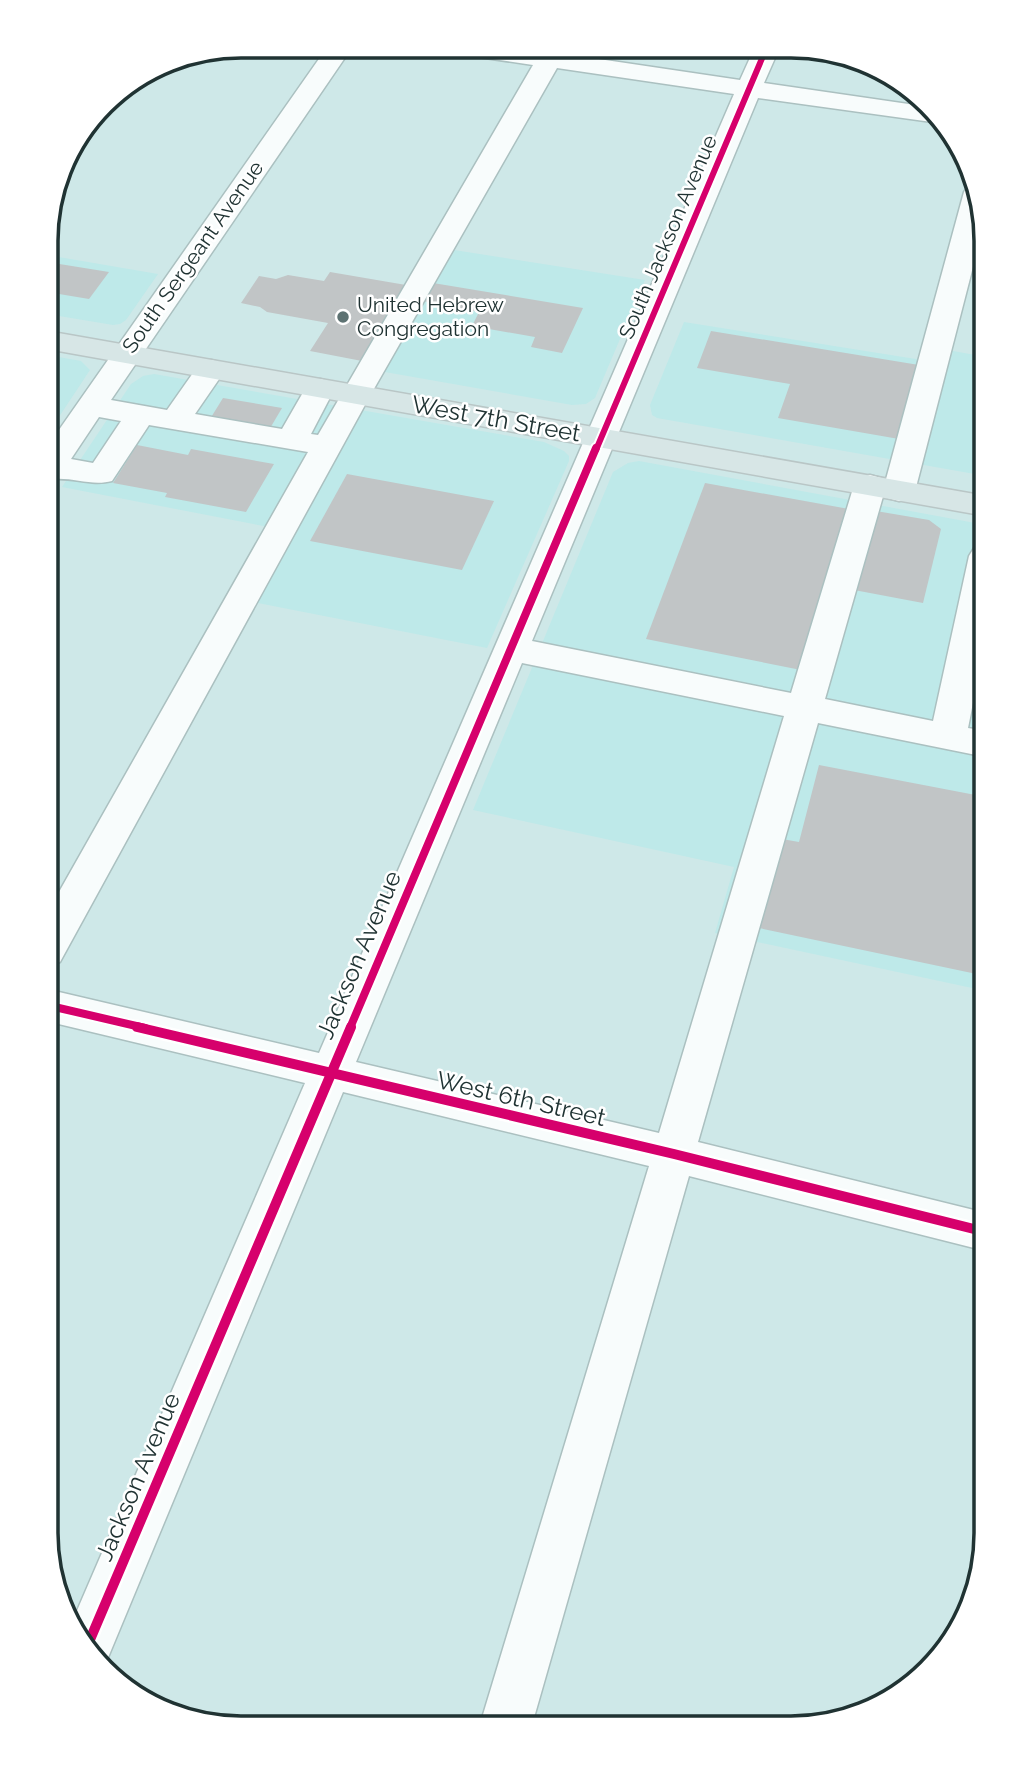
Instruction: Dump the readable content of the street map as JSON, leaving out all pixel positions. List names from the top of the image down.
{
  "streets": {
    "main road": ["West 7th Street"],
    "street": [
      "South Jackson Avenue",
      "South Sergeant Avenue",
      "Jackson Avenue",
      "West 6th Street"
    ]
  },
  "crossings": [
    ["South Jackson Avenue", "West 7th Street"],
    ["South Jackson Avenue", "Jackson Avenue"],
    ["South Sergeant Avenue", "West 7th Street"],
    ["West 7th Street", "Jackson Avenue"],
    ["Jackson Avenue", "West 6th Street"]
  ],
  "places": ["United Hebrew Congregation"]
}
